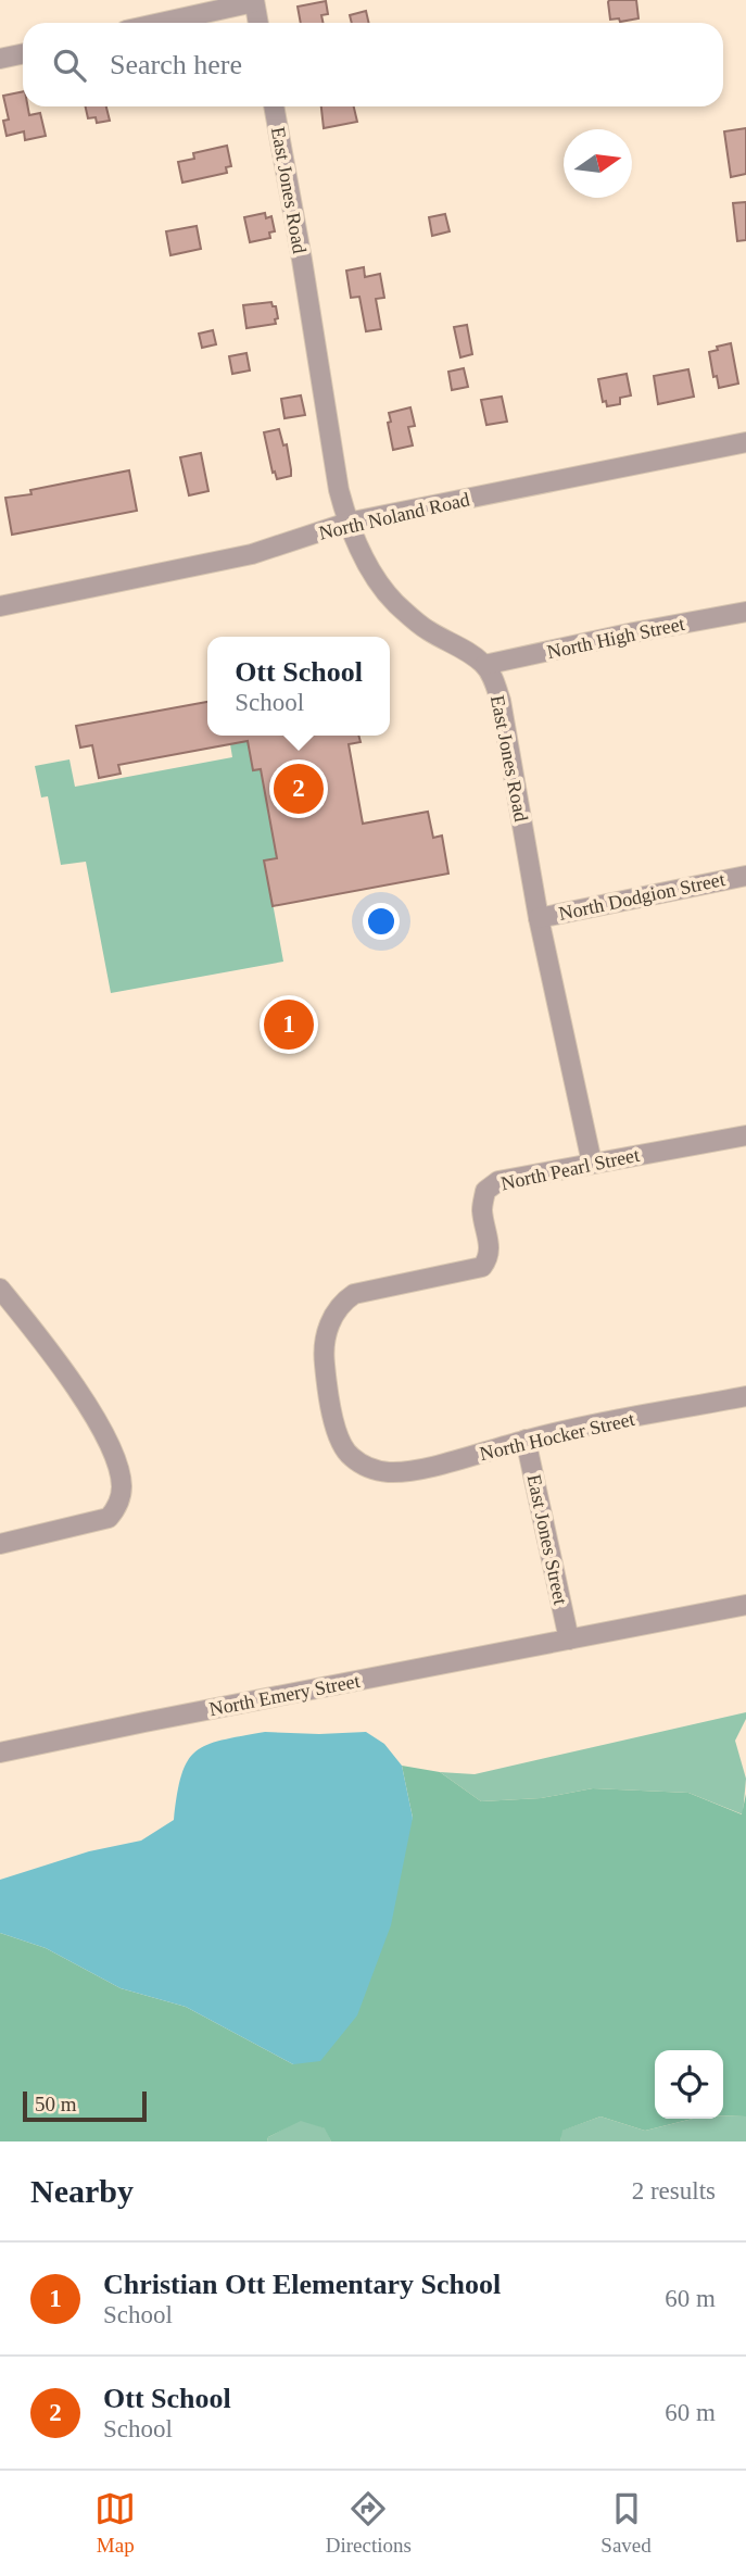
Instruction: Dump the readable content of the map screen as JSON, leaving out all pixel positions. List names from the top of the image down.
{
  "streets": {
    "street": [
      "East Jones Road",
      "North Noland Road",
      "North High Street",
      "North Dodgion Street",
      "North Pearl Street",
      "North Hocker Street",
      "East Jones Street",
      "North Emery Street"
    ]
  },
  "crossings": [
    ["East Jones Road", "North Noland Road"],
    ["East Jones Road", "North High Street"],
    ["East Jones Road", "North Dodgion Street"],
    ["East Jones Road", "North Pearl Street"],
    ["North Pearl Street", "North Hocker Street"],
    ["North Hocker Street", "East Jones Street"],
    ["East Jones Street", "North Emery Street"]
  ],
  "scale_bar": "50 m",
  "north": "right",
  "page": {
    "search": "Search here",
    "popup": ["Ott School", "School"],
    "pins": ["2", "1"],
    "scale": "50 m",
    "heading": ["Nearby", "2 results"],
    "list": [
      {
        "mark": "1",
        "name": "Christian Ott Elementary School",
        "note": "School",
        "value": "60 m"
      },
      {
        "mark": "2",
        "name": "Ott School",
        "note": "School",
        "value": "60 m"
      }
    ],
    "nav": ["Map", "Directions", "Saved"]
  }
}
